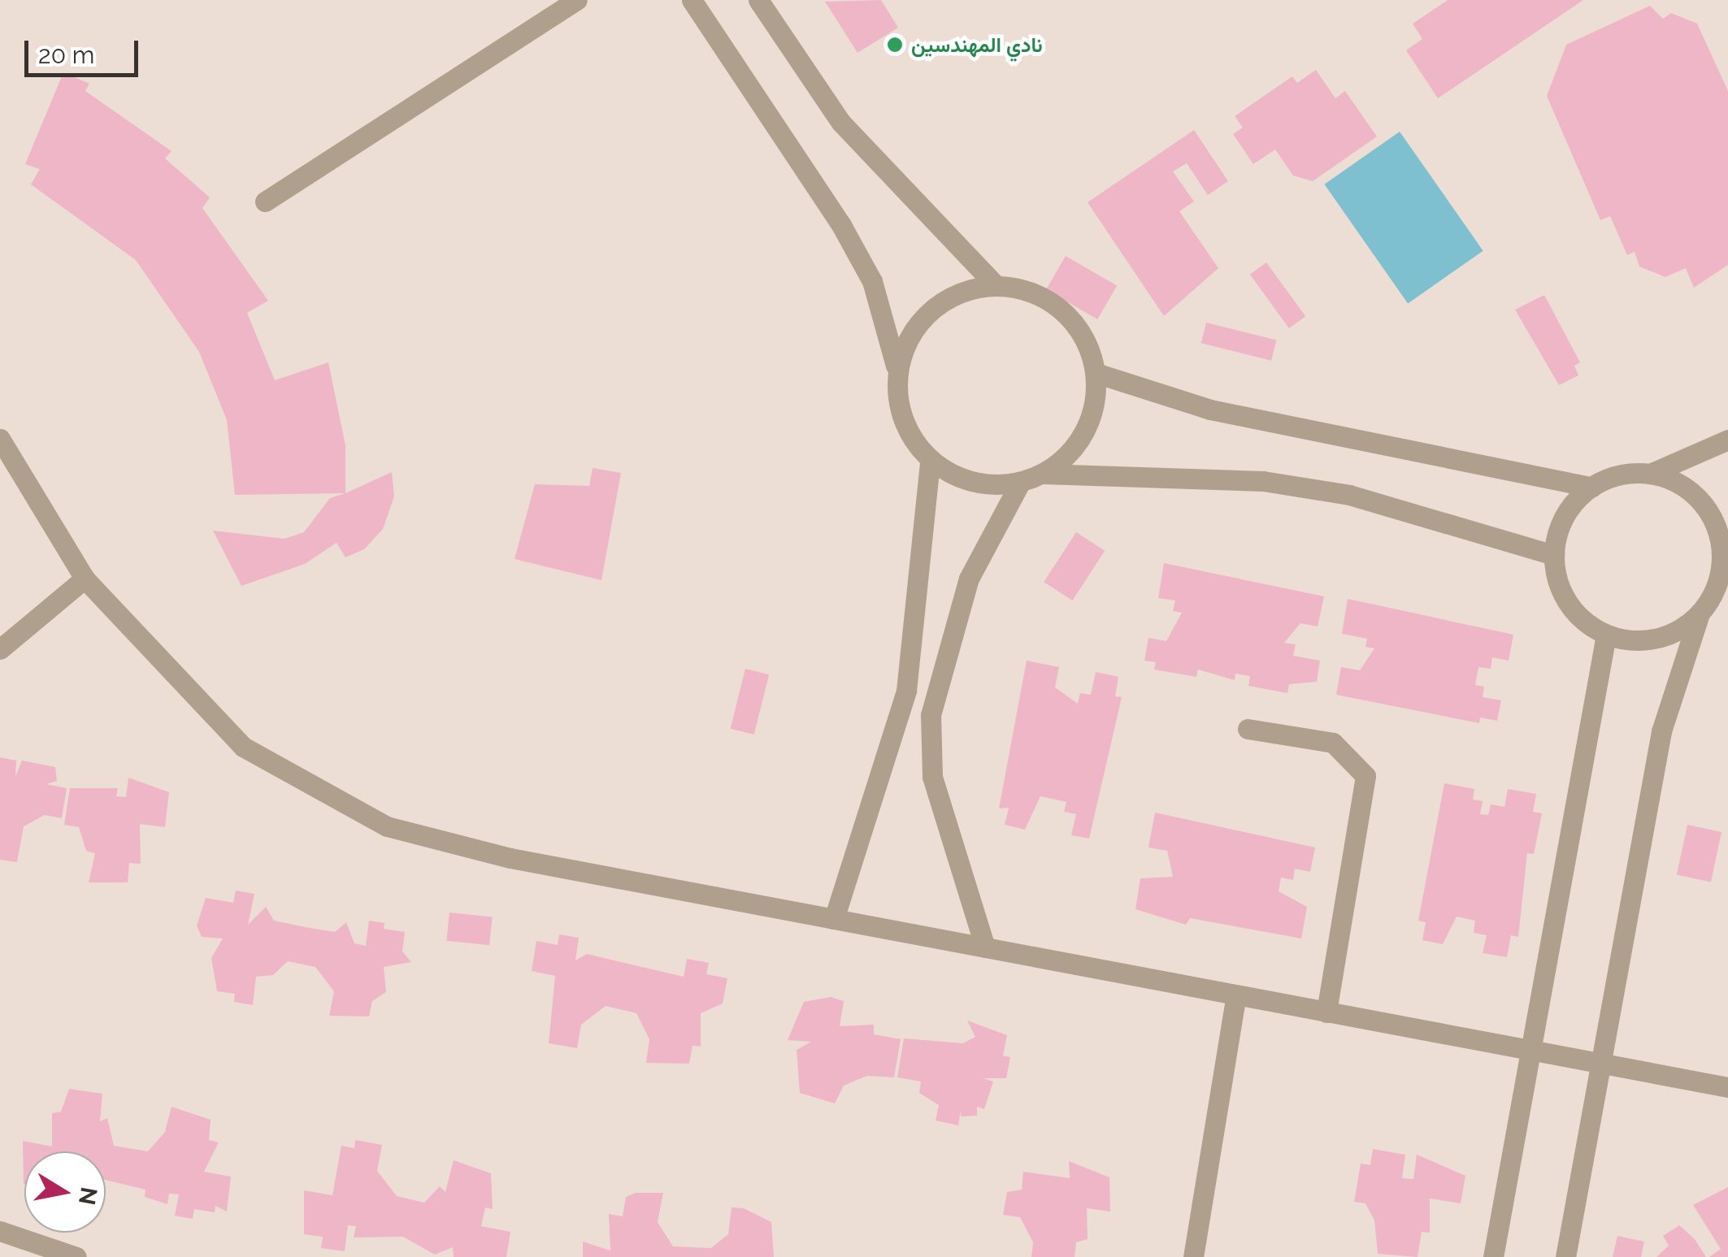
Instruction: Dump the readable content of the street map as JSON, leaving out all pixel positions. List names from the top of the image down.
{
  "places": ["نادي المهندسين"],
  "scale_bar": "20 m",
  "north": "right"
}
